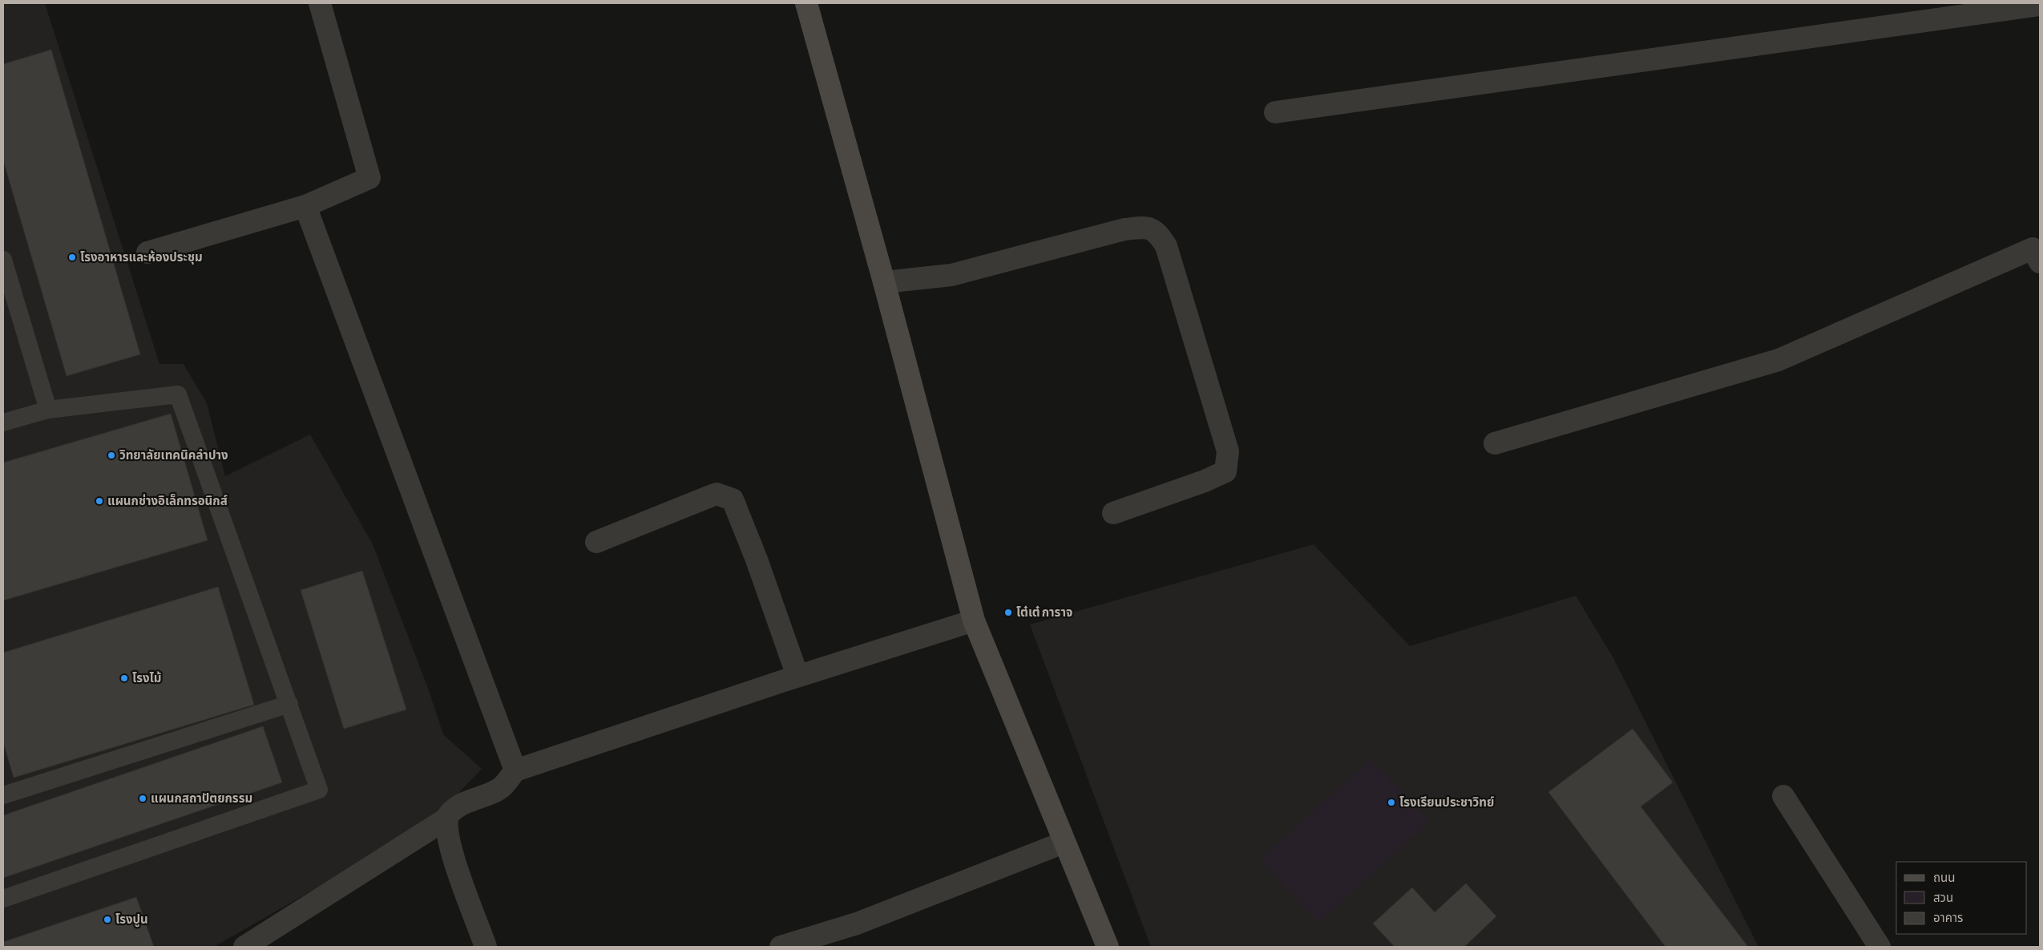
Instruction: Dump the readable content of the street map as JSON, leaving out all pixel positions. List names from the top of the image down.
{
  "places": [
    "โรงอาหารและห้องประชุม",
    "วิทยาลัยเทคนิคลำปาง",
    "แผนกช่างอิเล็กทรอนิกส์",
    "โต๋เต๋ การาจ",
    "โรงไม้",
    "แผนกสถาปัตยกรรม",
    "โรงเรียนประชาวิทย์",
    "โรงปูน"
  ],
  "legend": ["ถนน", "สวน", "อาคาร"]
}
